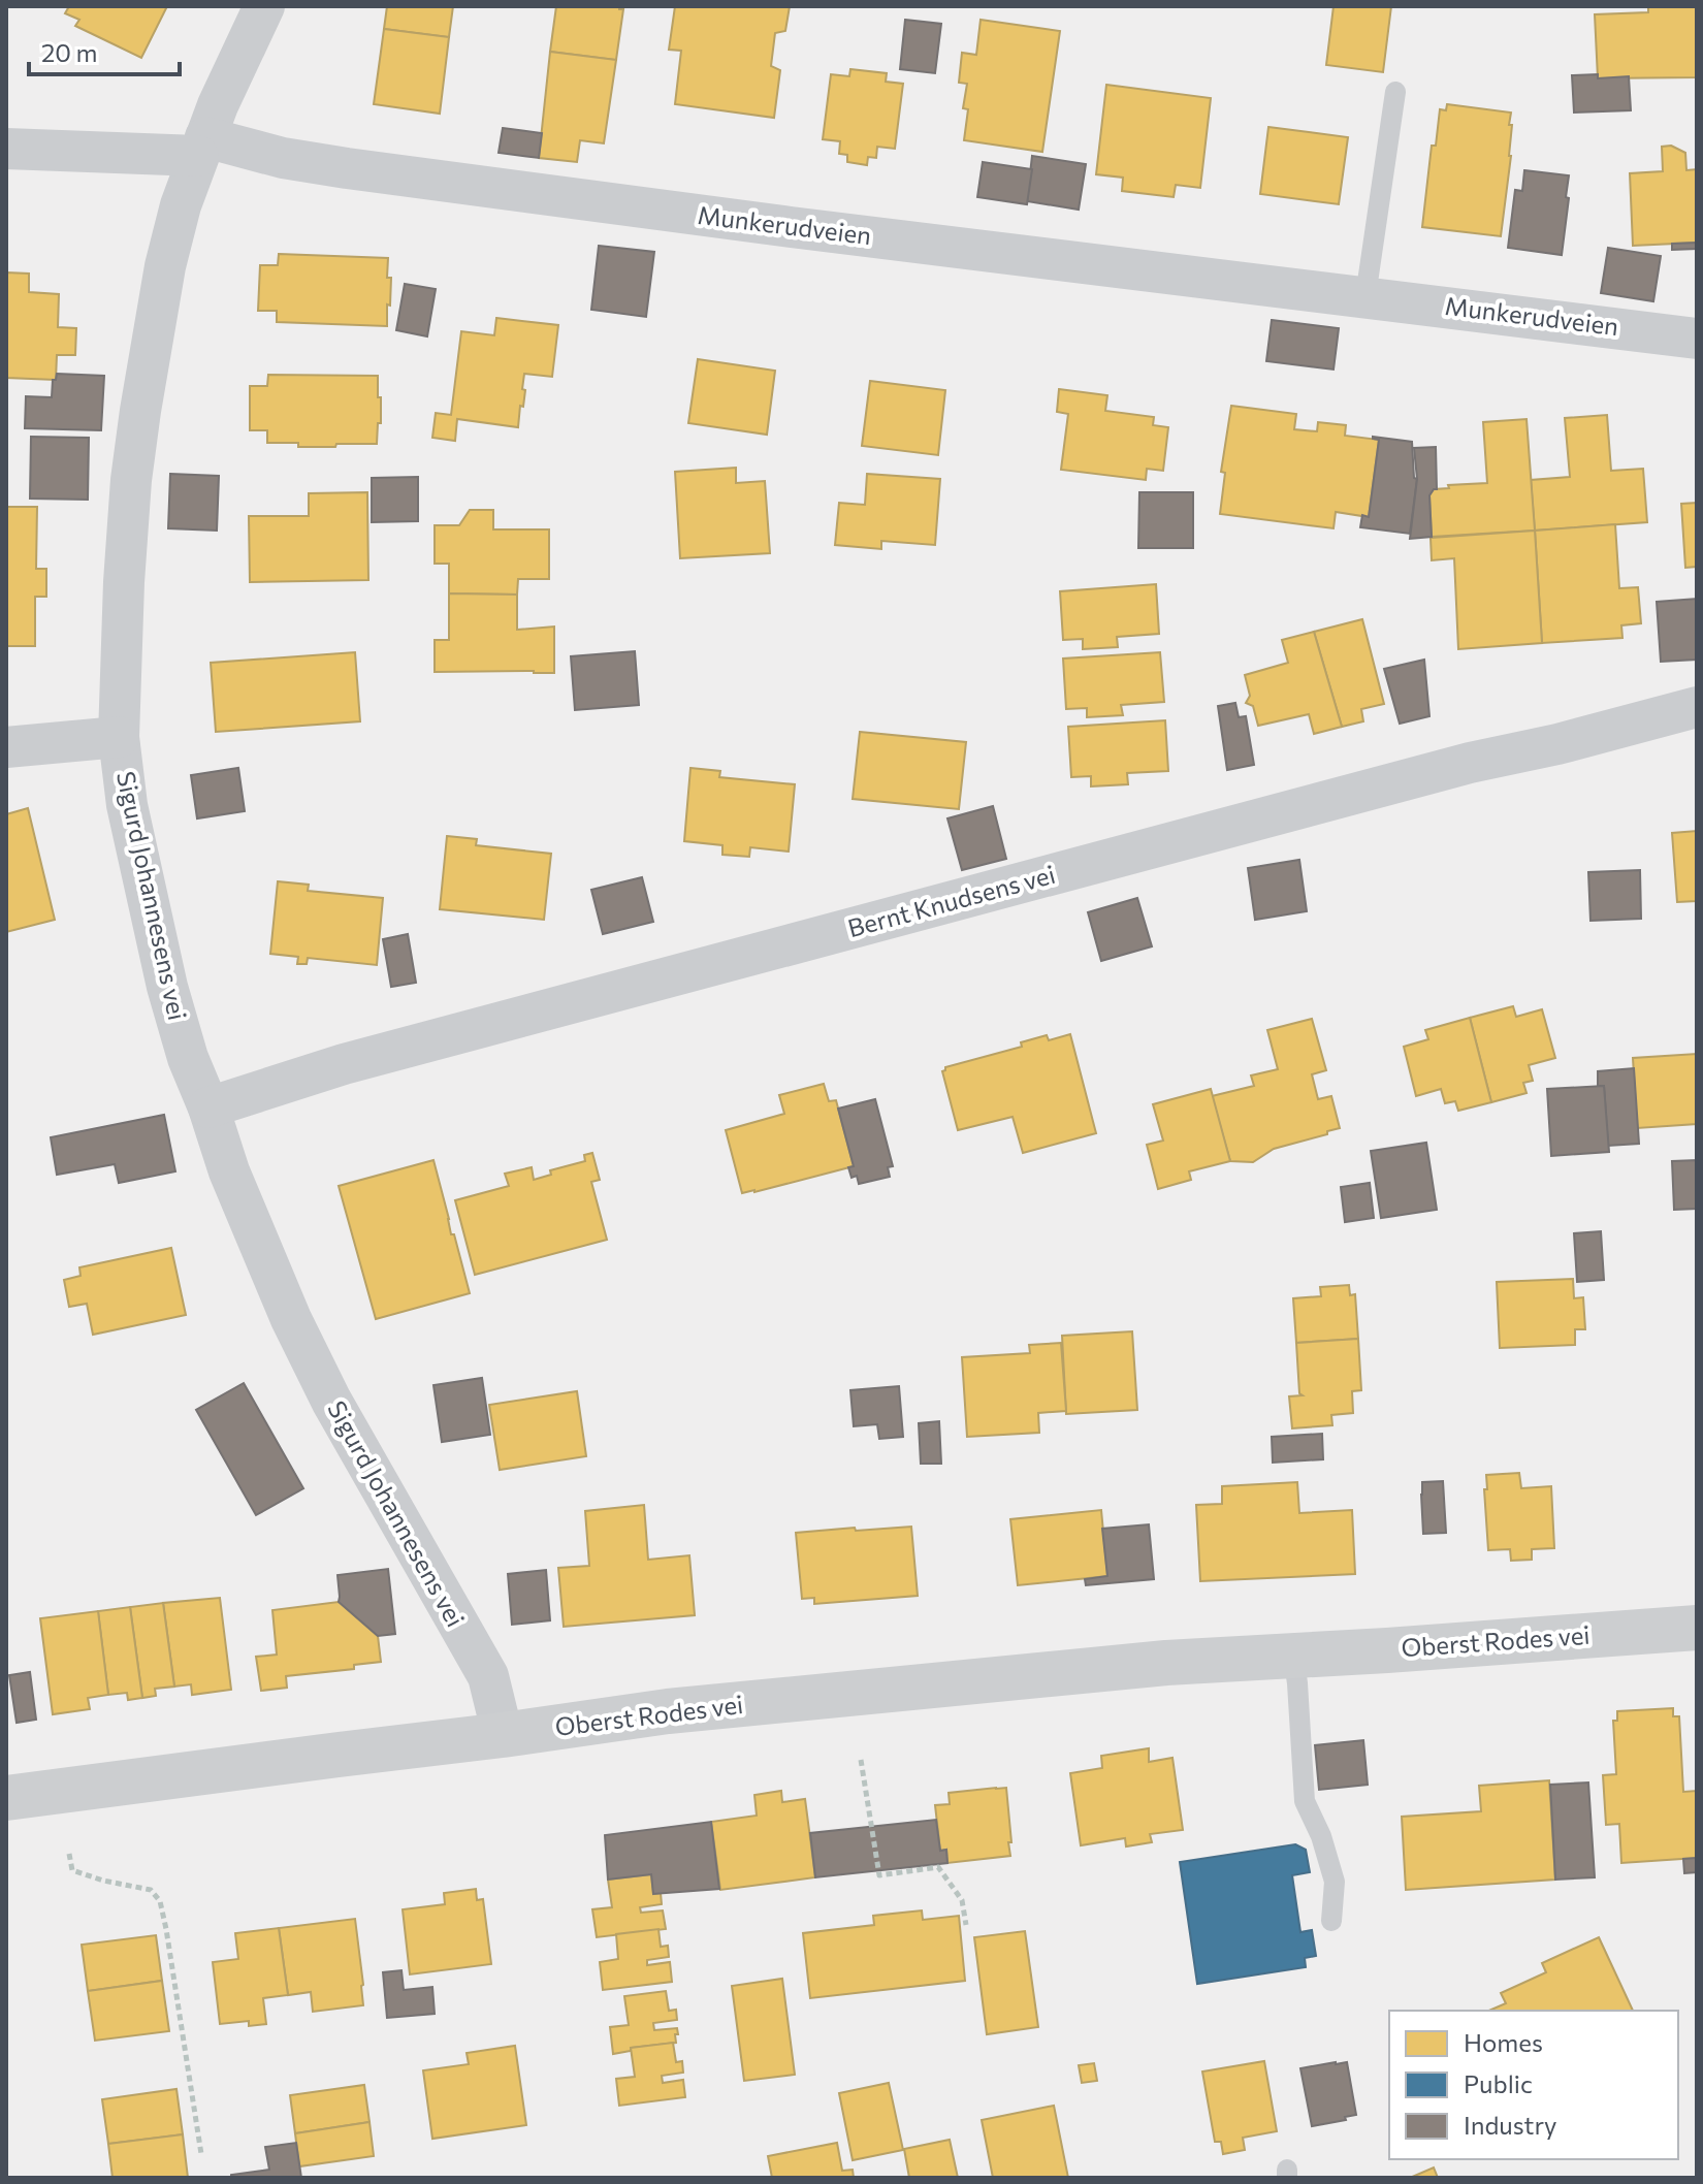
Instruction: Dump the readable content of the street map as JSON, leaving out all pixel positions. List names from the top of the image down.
{
  "streets": {
    "street": [
      "Munkerudveien",
      "Sigurd Johannesens vei",
      "Bernt Knudsens vei",
      "Oberst Rodes vei"
    ]
  },
  "crossings": [
    ["Munkerudveien", "Sigurd Johannesens vei"],
    ["Sigurd Johannesens vei", "Bernt Knudsens vei"],
    ["Sigurd Johannesens vei", "Oberst Rodes vei"]
  ],
  "legend": ["Homes", "Public", "Industry"],
  "scale_bar": "20 m"
}
